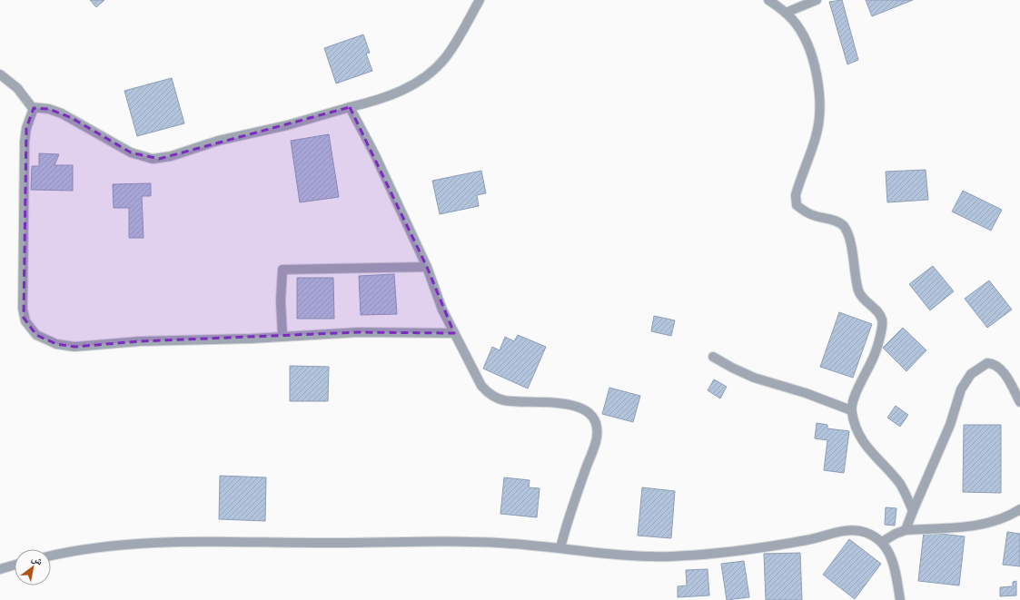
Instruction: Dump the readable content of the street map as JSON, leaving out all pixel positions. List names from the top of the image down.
{
  "north": "top right"
}
